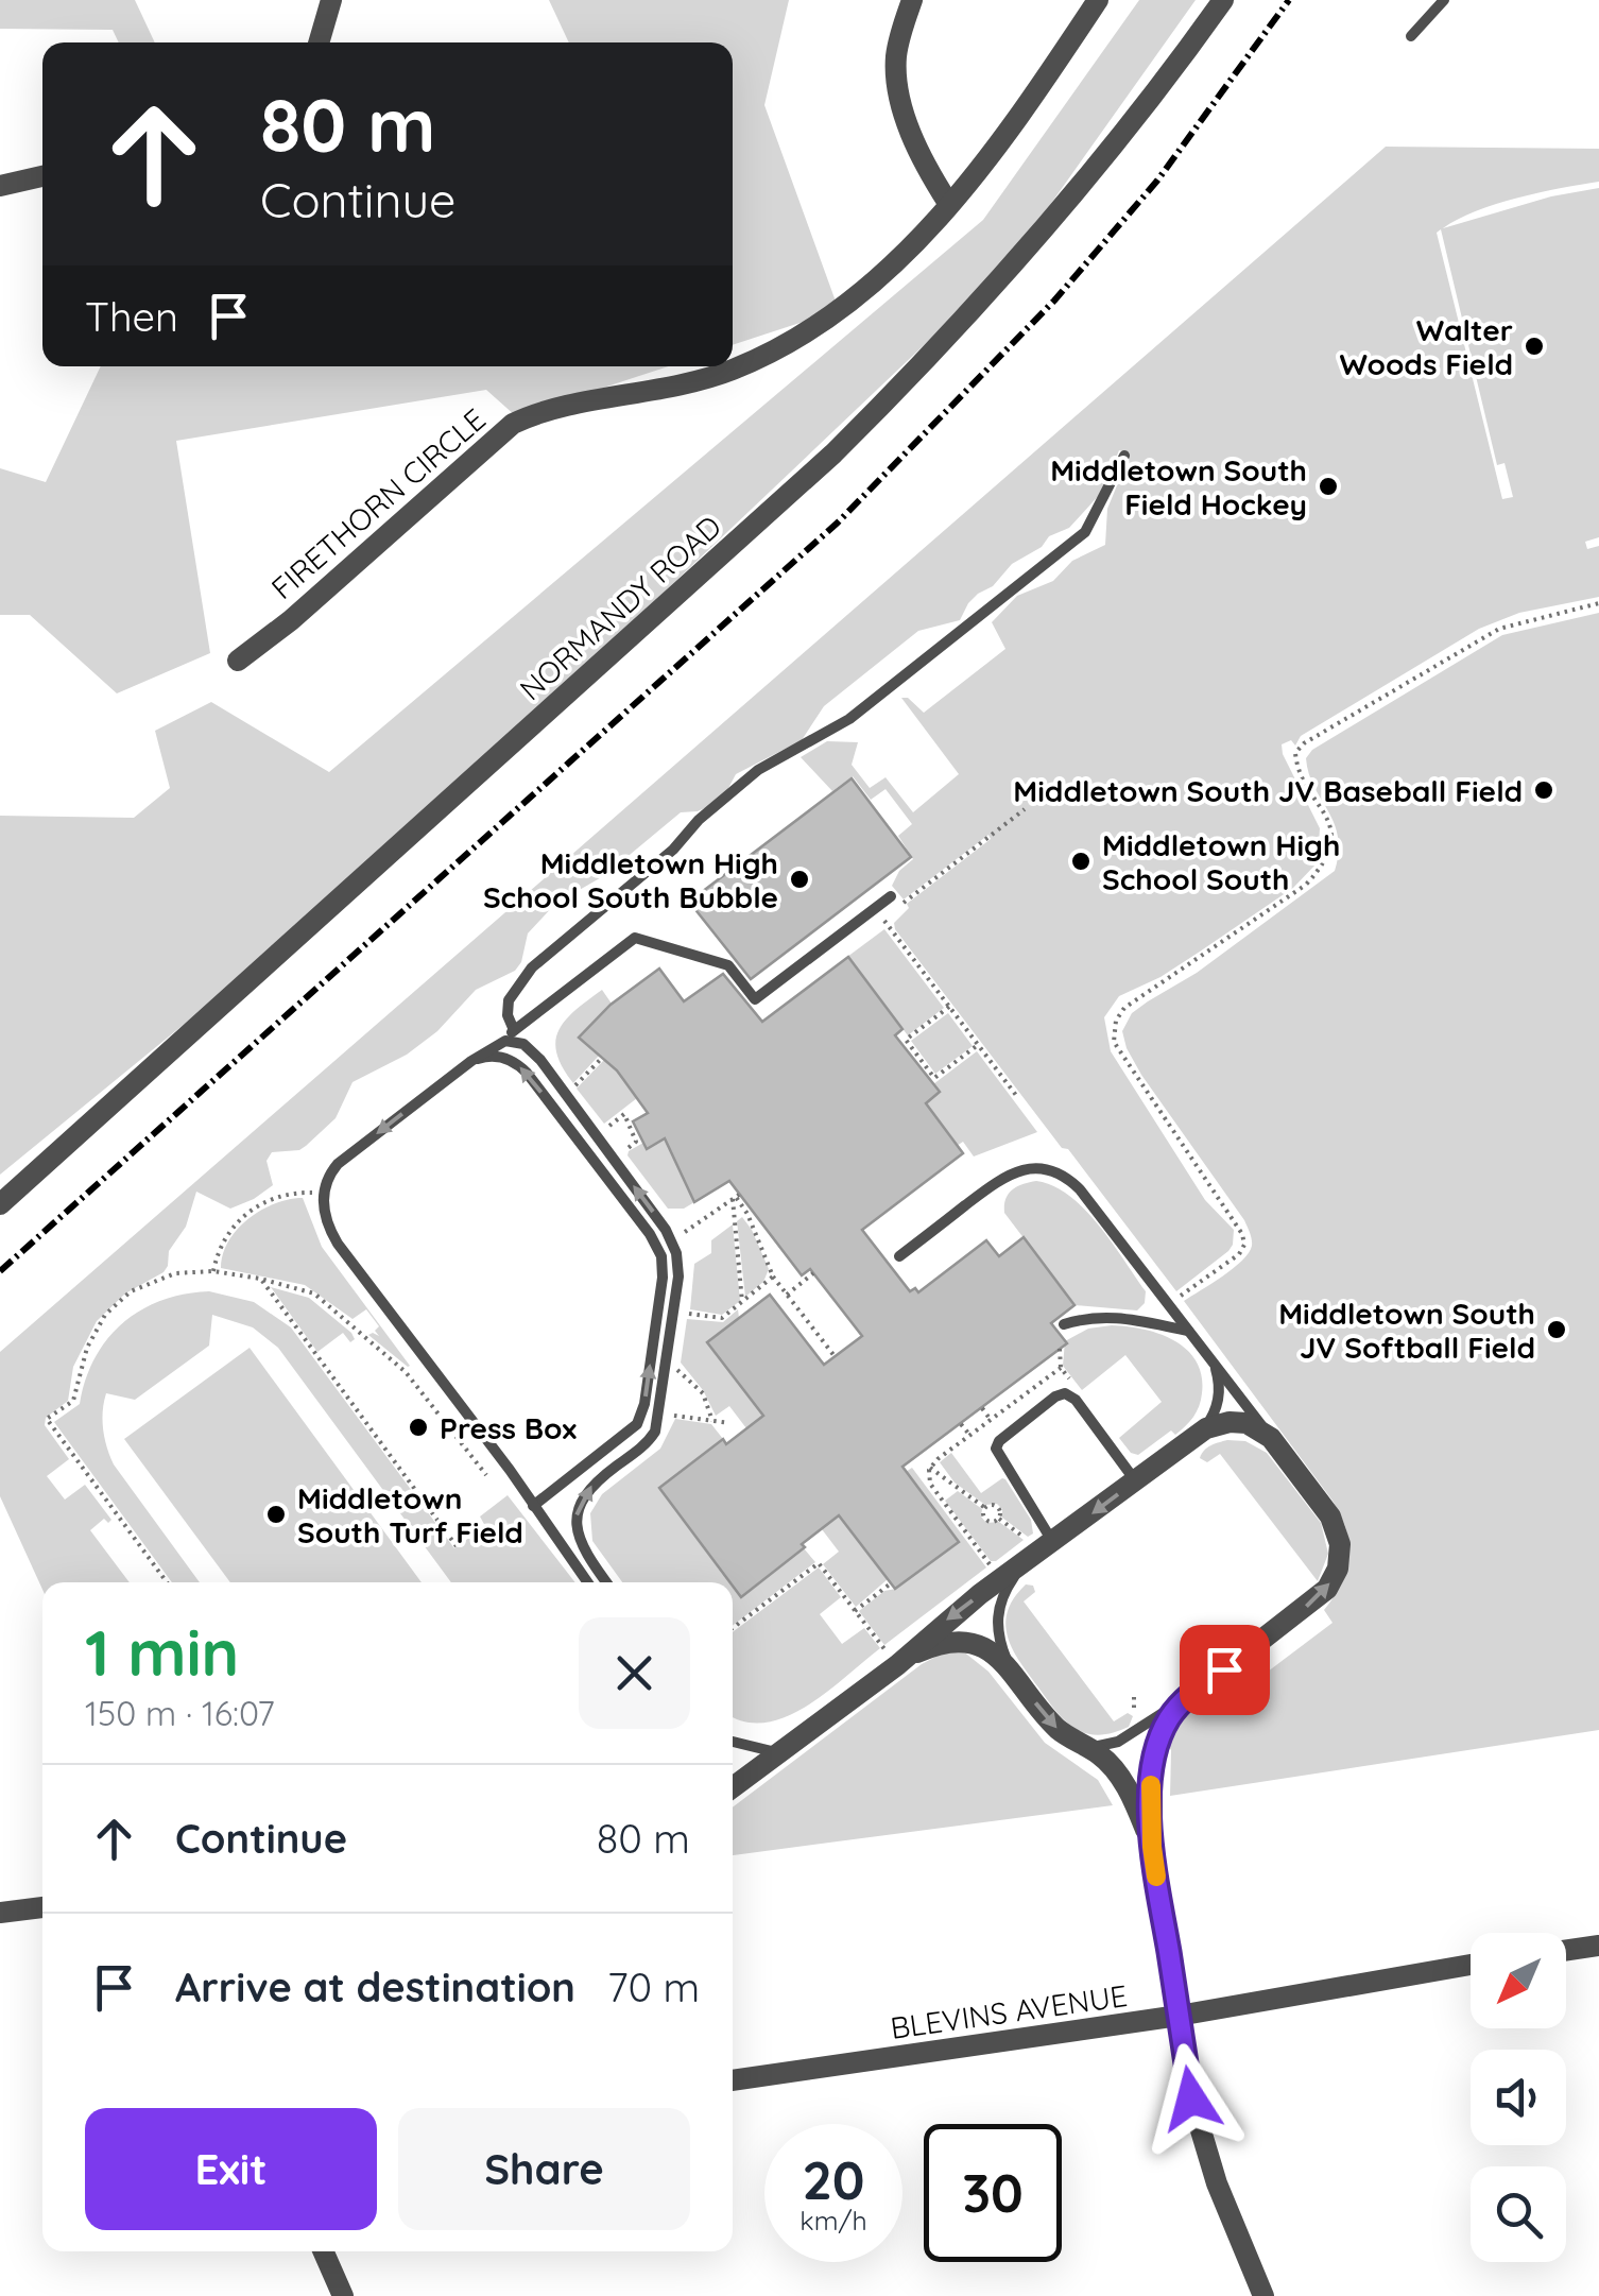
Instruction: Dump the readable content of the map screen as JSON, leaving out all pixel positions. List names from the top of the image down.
{
  "streets": {
    "street": ["FIRETHORN CIRCLE", "NORMANDY ROAD", "BLEVINS AVENUE"]
  },
  "places": [
    "Walter Woods Field",
    "Middletown South Field Hockey",
    "Middletown South JV Baseball Field",
    "Middletown High School South",
    "Middletown High School South Bubble",
    "Middletown South JV Softball Field",
    "Press Box",
    "Middletown South Turf Field"
  ],
  "north": "bottom left",
  "page": {
    "turn": ["80 m", "Continue"],
    "then": "Then",
    "heading": ["1 min", "150 m · 16:07"],
    "list": [
      {
        "name": "Continue",
        "value": "80 m"
      },
      {
        "name": "Arrive at destination",
        "value": "70 m"
      }
    ],
    "buttons": ["Exit", "Share"],
    "speed": "20 km/h",
    "limit": "30"
  }
}
